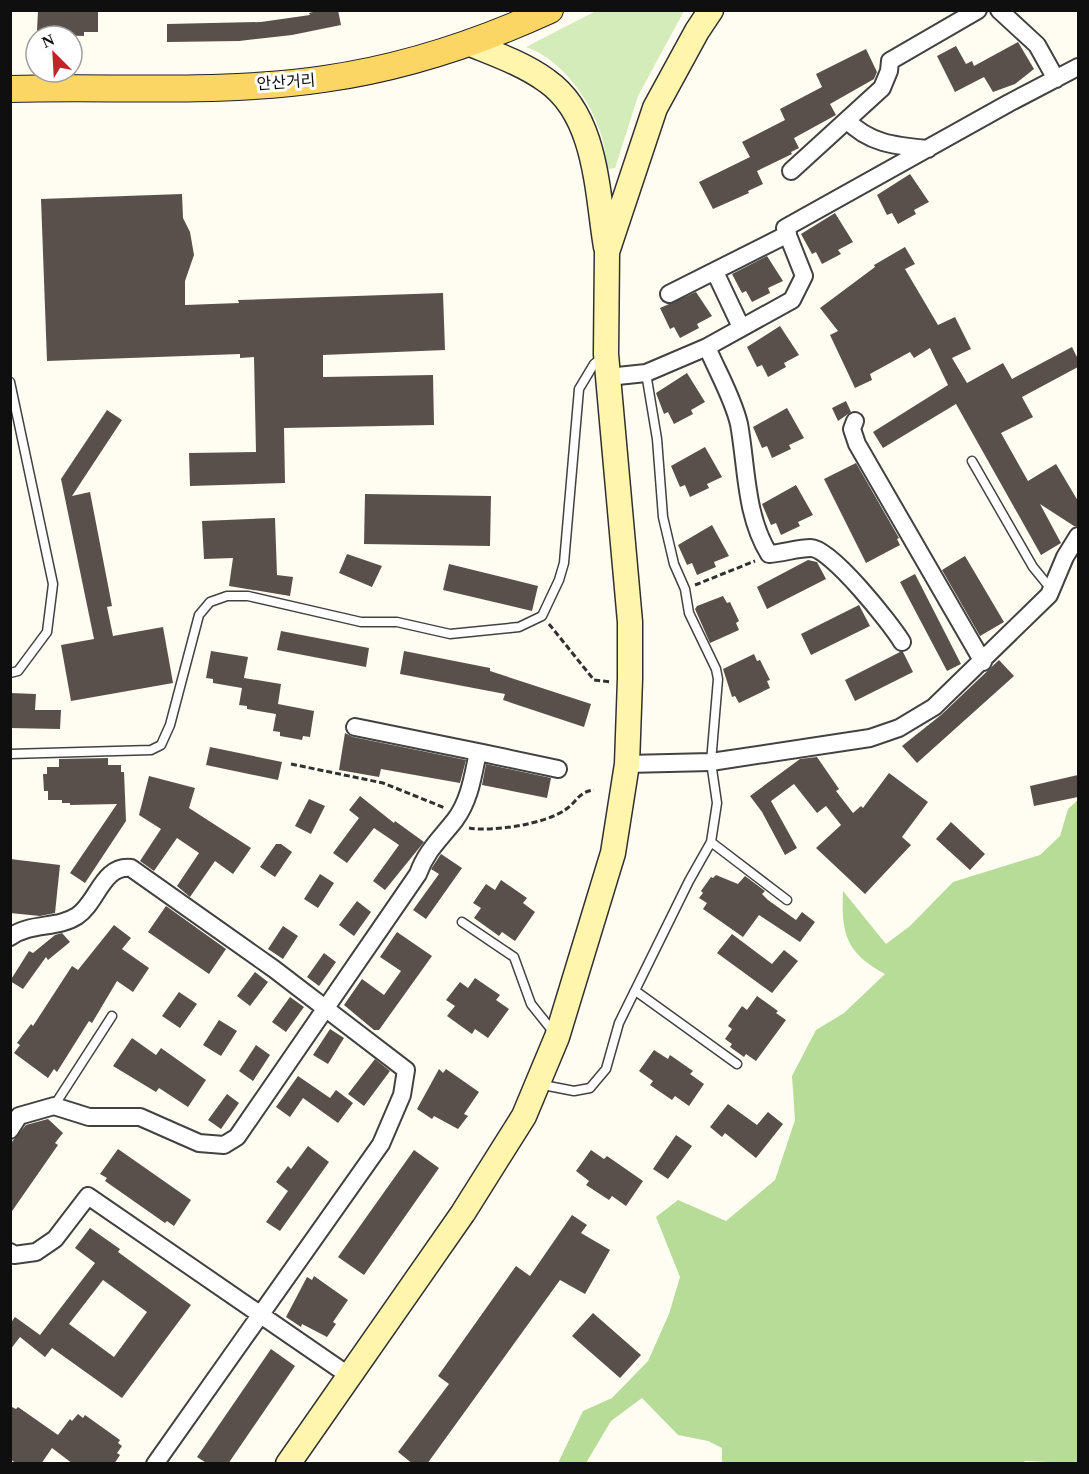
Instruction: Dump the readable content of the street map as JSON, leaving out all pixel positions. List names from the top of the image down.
{
  "streets": {
    "main road": ["안산거리"]
  },
  "north": "top left"
}
